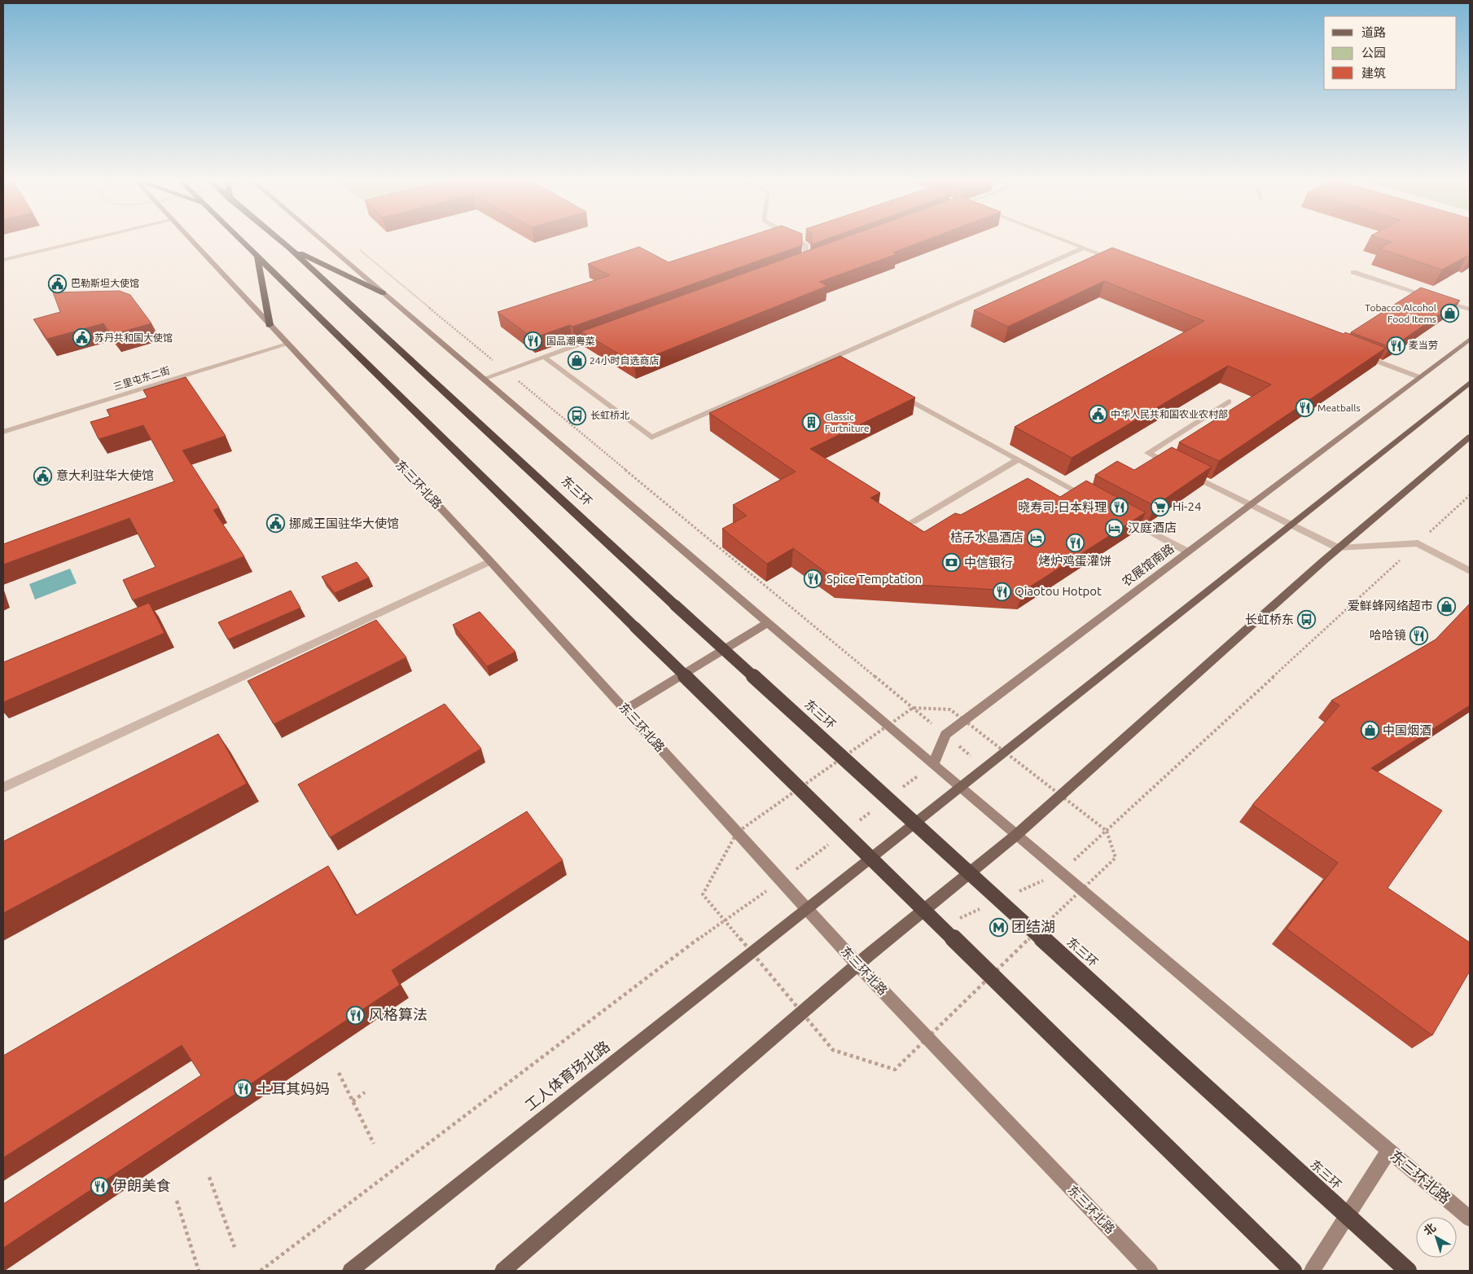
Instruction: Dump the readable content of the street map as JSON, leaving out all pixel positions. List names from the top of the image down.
{
  "streets": {
    "highway": ["东三环"],
    "main road": ["工人体育场北路"],
    "street": ["三里屯东二街", "东三环北路", "农展馆南路"]
  },
  "crossings": [
    ["三里屯东二街", "东三环北路"],
    ["东三环北路", "工人体育场北路"]
  ],
  "places": {
    "public building": [
      "巴勒斯坦大使馆",
      "苏丹共和国大使馆",
      "中华人民共和国农业农村部",
      "意大利驻华大使馆",
      "挪威王国驻华大使馆"
    ],
    "shop": [
      "Tobacco Alcohol Food Items",
      "24小时自选商店",
      "爱鲜蜂网络超市",
      "中国烟酒"
    ],
    "restaurant": [
      "国品潮粤菜",
      "麦当劳",
      "Meatballs",
      "晓寿司·日本料理",
      "烤炉鸡蛋灌饼",
      "Spice Temptation",
      "Qiaotou Hotpot",
      "哈哈镜",
      "风格算法",
      "土耳其妈妈",
      "伊朗美食"
    ],
    "bus stop": ["长虹桥北", "长虹桥东"],
    "building": ["Classic Furtniture"],
    "supermarket": ["Hi-24"],
    "hotel": ["汉庭酒店", "桔子水晶酒店"],
    "bank": ["中信银行"],
    "metro station": ["团结湖"]
  },
  "legend": ["道路", "公园", "建筑"],
  "north": "top left"
}
